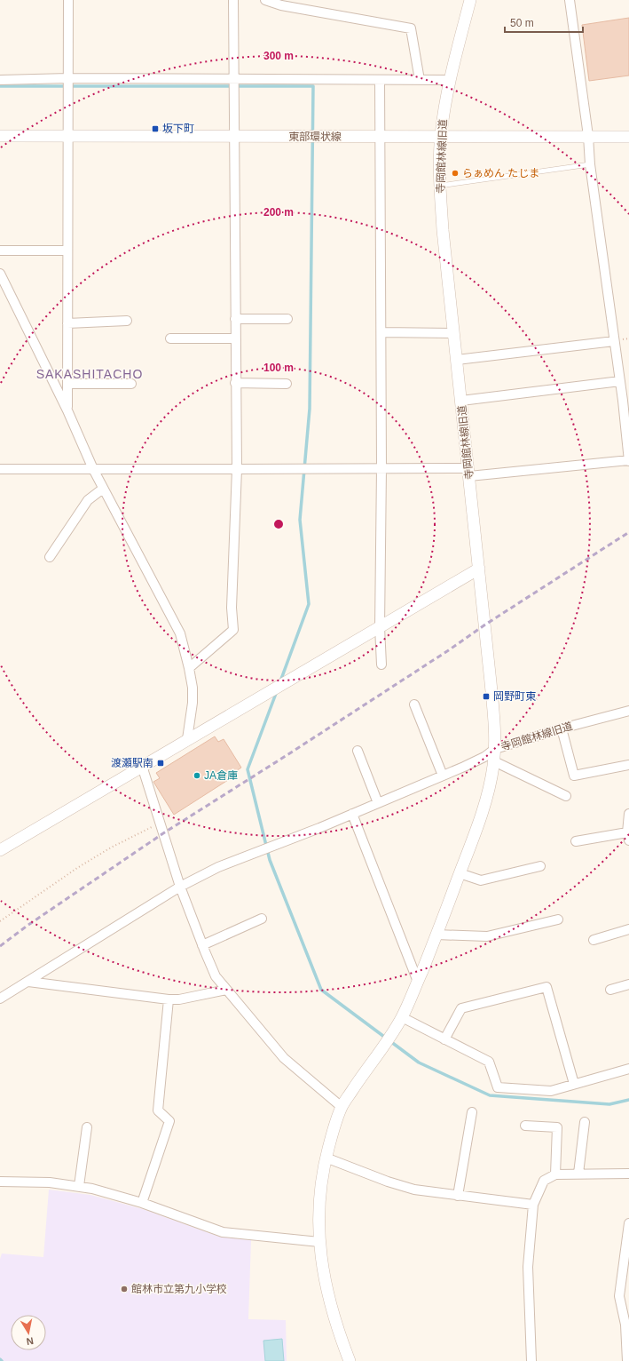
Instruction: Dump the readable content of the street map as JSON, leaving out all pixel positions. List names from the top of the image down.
{
  "streets": {
    "street": ["東部環状線", "寺岡館林線旧道"]
  },
  "crossings": [
    ["東部環状線", "寺岡館林線旧道"]
  ],
  "districts": ["SAKASHITACHO"],
  "places": {
    "transit": ["坂下町", "岡野町東", "渡瀬駅南"],
    "other": ["らぁめん たじま", "JA倉庫", "館林市立第九小学校"]
  },
  "scale_bar": "50 m",
  "north": "bottom",
  "rings": ["300 m", "200 m", "100 m"]
}
